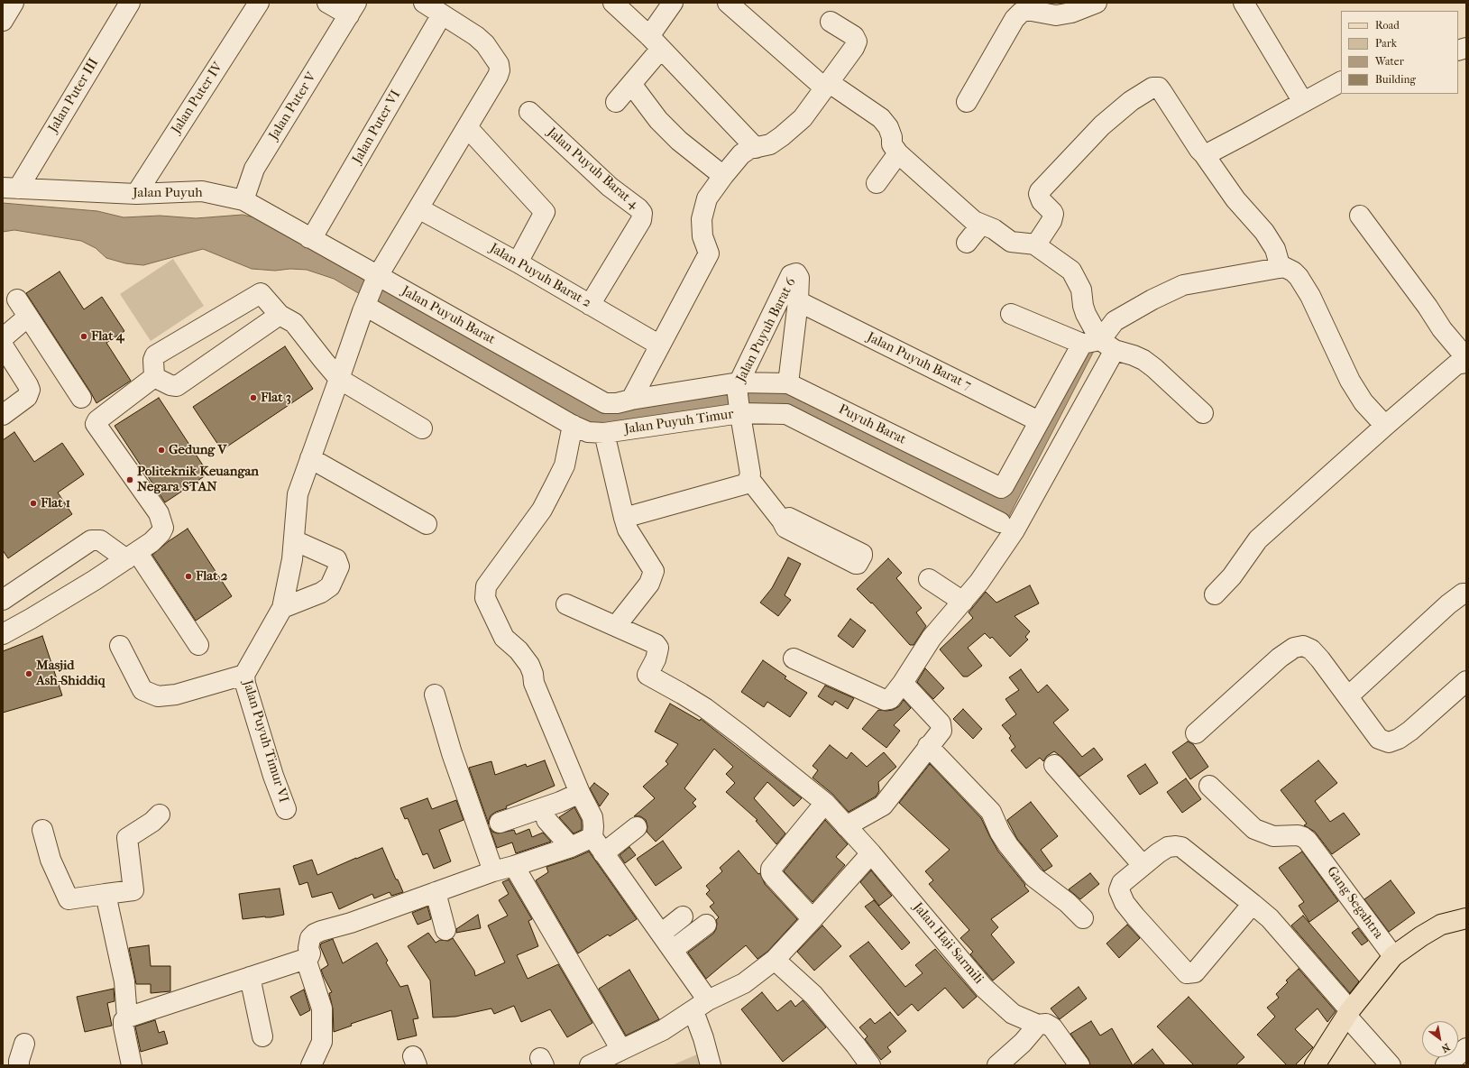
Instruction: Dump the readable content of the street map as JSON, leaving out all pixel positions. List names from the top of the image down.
{
  "streets": {
    "street": [
      "Jalan Puter III",
      "Jalan Puter IV",
      "Jalan Puter V",
      "Jalan Puter VI",
      "Jalan Puyuh Barat 4",
      "Jalan Puyuh",
      "Jalan Puyuh Barat 2",
      "Jalan Puyuh Barat",
      "Jalan Puyuh Barat 6",
      "Jalan Puyuh Barat 7",
      "Jalan Puyuh Timur",
      "Puyuh Barat",
      "Jalan Puyuh Timur VI",
      "Gang Segahtra",
      "Jalan Haji Sarmili"
    ]
  },
  "crossings": [
    ["Jalan Puter III", "Jalan Puyuh"],
    ["Jalan Puter IV", "Jalan Puyuh"],
    ["Jalan Puter V", "Jalan Puyuh"],
    ["Jalan Puter VI", "Jalan Puyuh"],
    ["Jalan Puyuh Barat 4", "Jalan Puyuh Barat 2"],
    ["Jalan Puyuh", "Jalan Puyuh Barat"],
    ["Jalan Puyuh Barat", "Jalan Puyuh Barat 6"],
    ["Jalan Puyuh Barat", "Puyuh Barat"],
    ["Jalan Puyuh Barat 6", "Jalan Puyuh Barat 7"],
    ["Jalan Puyuh Barat 6", "Puyuh Barat"],
    ["Jalan Puyuh Barat 7", "Puyuh Barat"]
  ],
  "places": [
    "Flat 4",
    "Flat 3",
    "Gedung V",
    "Politeknik Keuangan Negara STAN",
    "Flat 1",
    "Flat 2",
    "Masjid Ash-Shiddiq"
  ],
  "legend": [
    "Road",
    "Park",
    "Water",
    "Building"
  ],
  "north": "bottom right"
}
